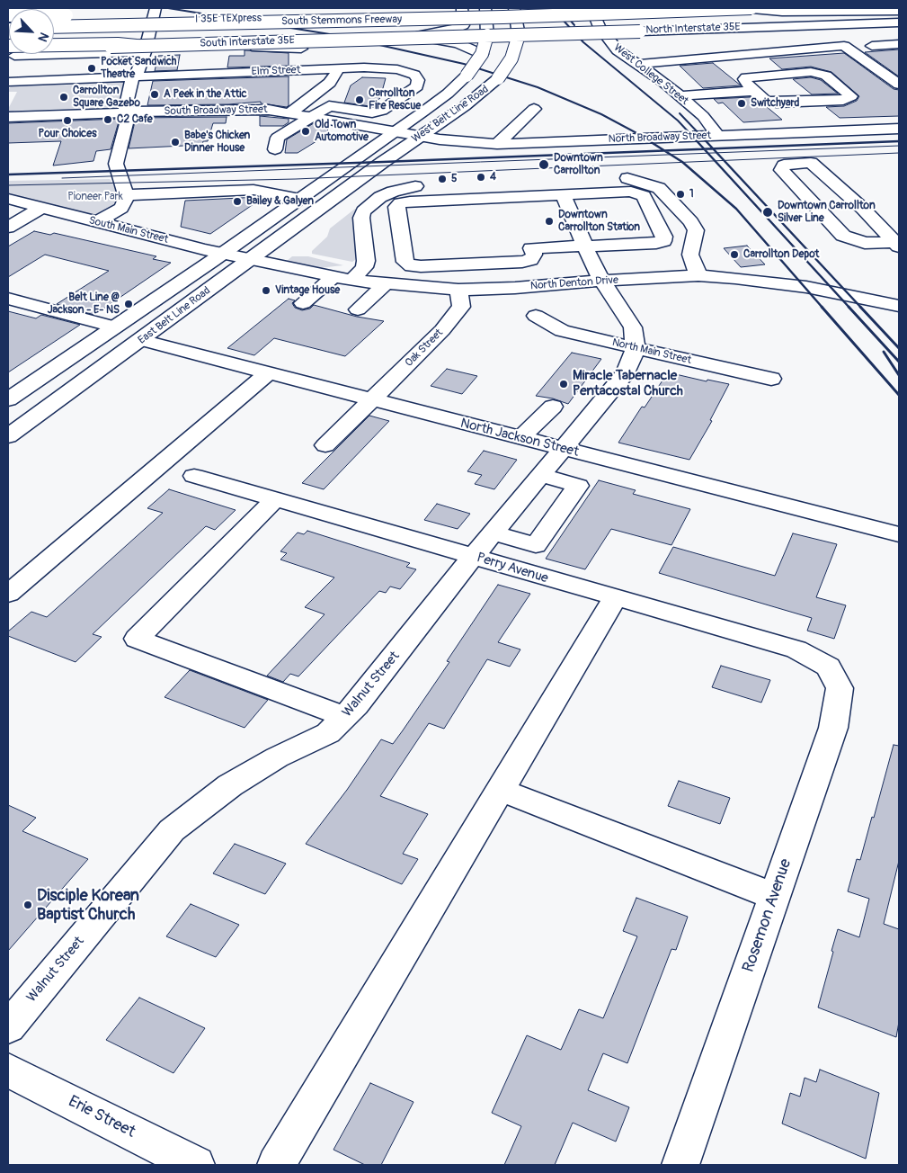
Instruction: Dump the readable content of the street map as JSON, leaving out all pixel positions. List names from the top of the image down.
{
  "streets": {
    "main road": [
      "I 35E TEXpress",
      "South Stemmons Freeway",
      "North Interstate 35E",
      "South Interstate 35E",
      "West College Street",
      "South Broadway Street",
      "West Belt Line Road",
      "North Broadway Street",
      "South Main Street",
      "North Denton Drive",
      "East Belt Line Road",
      "Oak Street",
      "North Main Street",
      "North Jackson Street",
      "Perry Avenue",
      "Walnut Street",
      "Rosemon Avenue",
      "Erie Street"
    ]
  },
  "crossings": [
    ["North Interstate 35E", "South Interstate 35E"],
    ["North Interstate 35E", "West Belt Line Road"],
    ["South Interstate 35E", "West Belt Line Road"],
    ["West College Street", "North Broadway Street"],
    ["South Broadway Street", "West Belt Line Road"],
    ["South Broadway Street", "North Broadway Street"],
    ["West Belt Line Road", "North Broadway Street"],
    ["West Belt Line Road", "East Belt Line Road"],
    ["South Main Street", "North Denton Drive"],
    ["South Main Street", "East Belt Line Road"],
    ["North Denton Drive", "East Belt Line Road"],
    ["North Denton Drive", "Oak Street"],
    ["East Belt Line Road", "North Jackson Street"],
    ["Oak Street", "North Jackson Street"],
    ["North Main Street", "Walnut Street"],
    ["North Jackson Street", "Walnut Street"],
    ["Perry Avenue", "Walnut Street"],
    ["Perry Avenue", "Rosemon Avenue"]
  ],
  "parks": ["Pioneer Park"],
  "places": [
    "Pocket Sandwich Theatre",
    "A Peek in the Attic",
    "Carrollton Square Gazebo",
    "Carrollton Fire Rescue",
    "Switchyard",
    "C2 Cafe",
    "Pour Choices",
    "Old Town Automotive",
    "Babe's Chicken Dinner House",
    "Downtown Carrollton",
    "4",
    "5",
    "1",
    "Bailey & Galyen",
    "Downtown Carrollton Silver Line",
    "Downtown Carrollton Station",
    "Carrollton Depot",
    "Vintage House",
    "Belt Line @ Jackson - E- NS",
    "Miracle Tabernacle Pentacostal Church",
    "Disciple Korean Baptist Church"
  ],
  "north": "bottom right"
}
